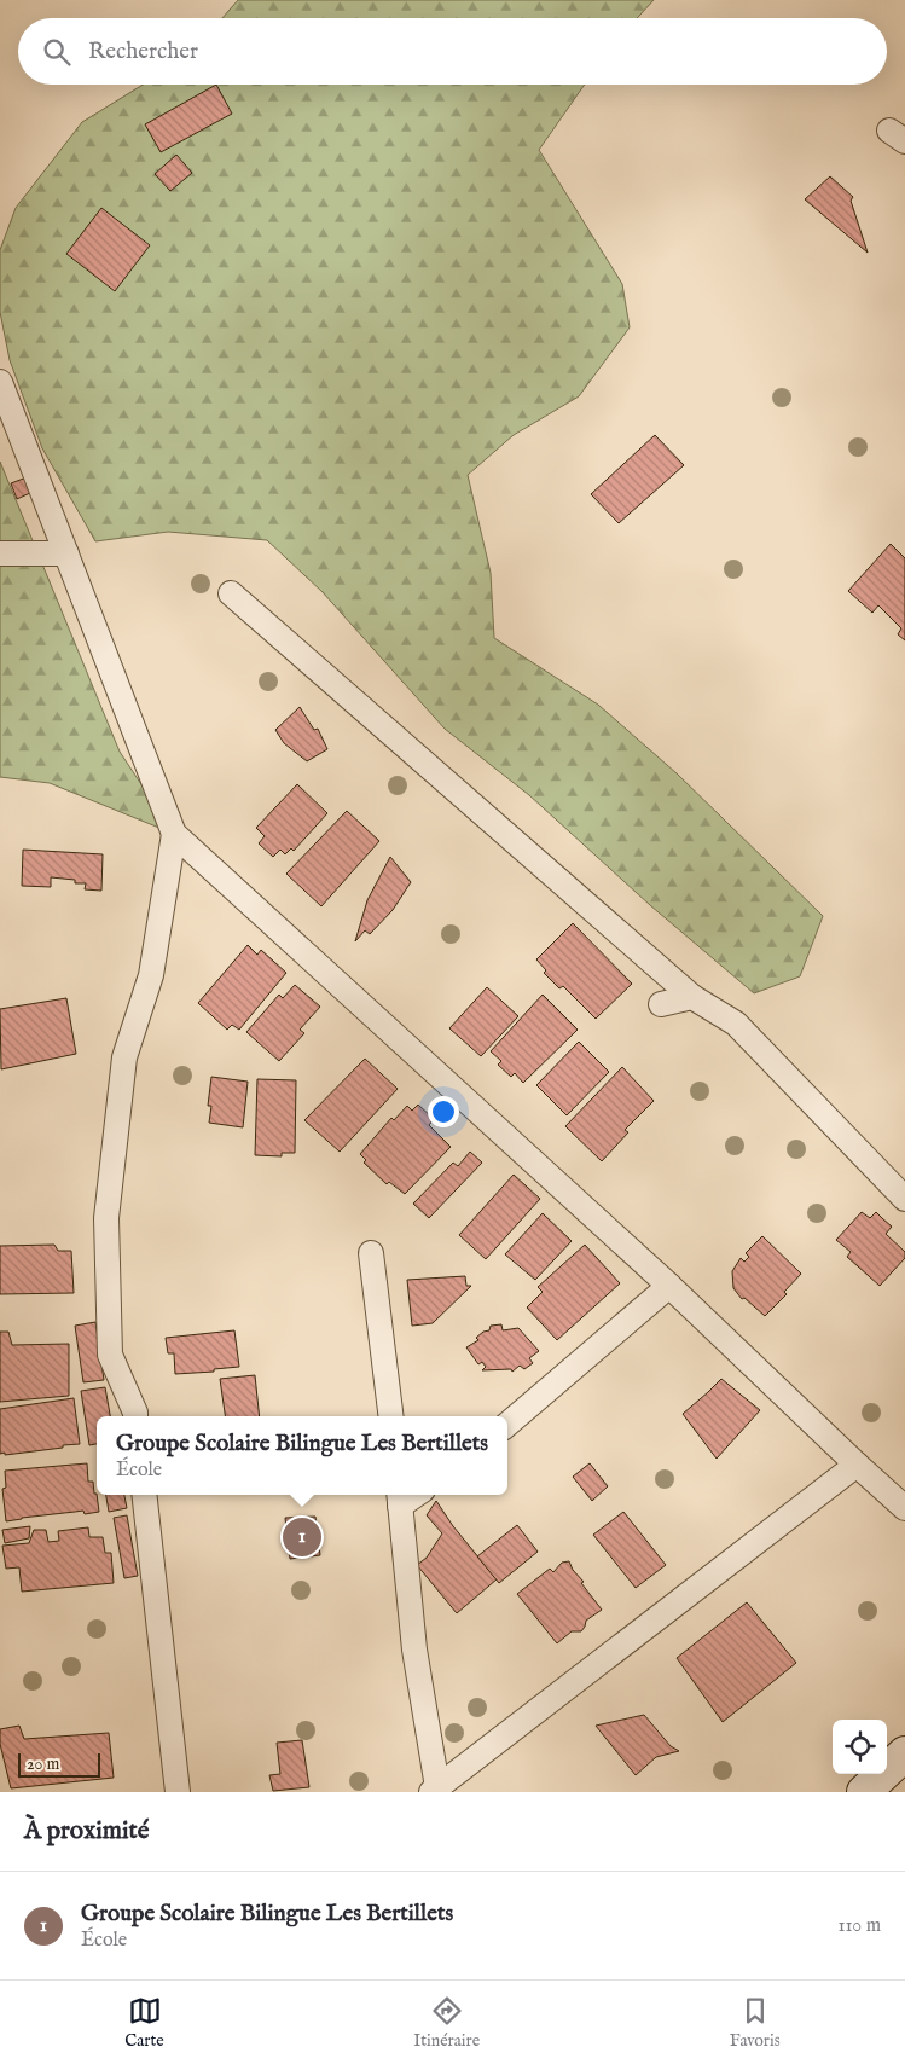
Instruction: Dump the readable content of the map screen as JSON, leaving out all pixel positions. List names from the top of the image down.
{
  "scale_bar": "20 m",
  "page": {
    "search": "Rechercher",
    "popup": ["Groupe Scolaire Bilingue Les Bertillets", "École"],
    "pins": "1",
    "scale": "20 m",
    "heading": "À proximité",
    "list": [
      {
        "mark": "1",
        "name": "Groupe Scolaire Bilingue Les Bertillets",
        "note": "École",
        "value": "110 m"
      }
    ],
    "nav": ["Carte", "Itinéraire", "Favoris"]
  }
}
